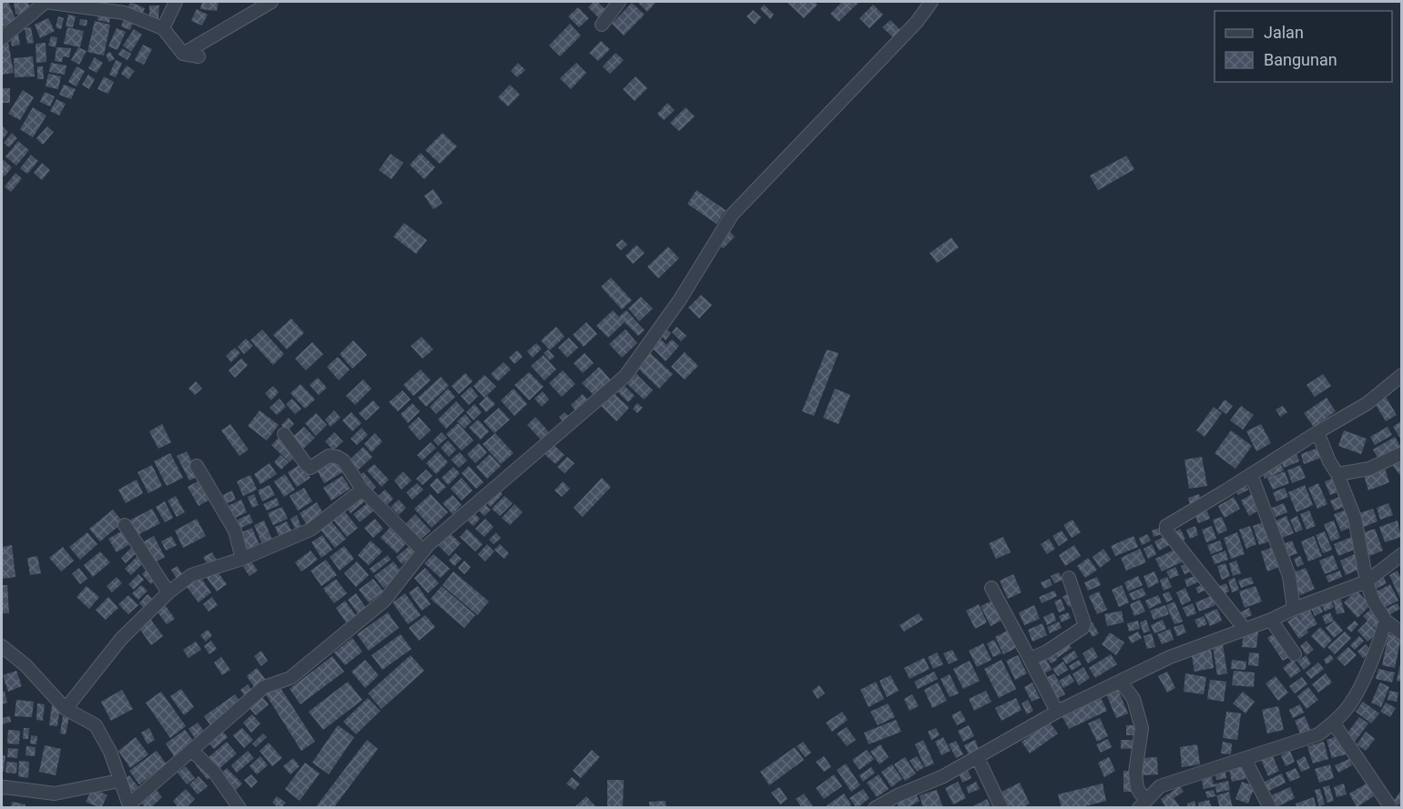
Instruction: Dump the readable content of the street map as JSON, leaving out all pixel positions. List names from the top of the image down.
{
  "legend": ["Jalan", "Bangunan"]
}
